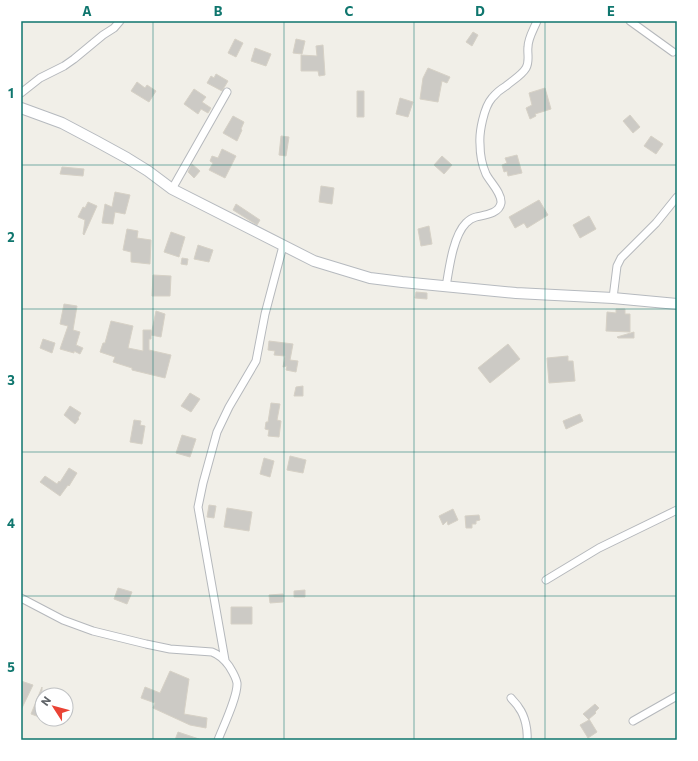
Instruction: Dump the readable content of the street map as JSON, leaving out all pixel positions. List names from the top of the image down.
{
  "north": "top left",
  "grid": {
    "columns": [
      "A",
      "B",
      "C",
      "D",
      "E"
    ],
    "rows": [
      "1",
      "2",
      "3",
      "4",
      "5"
    ]
  }
}
